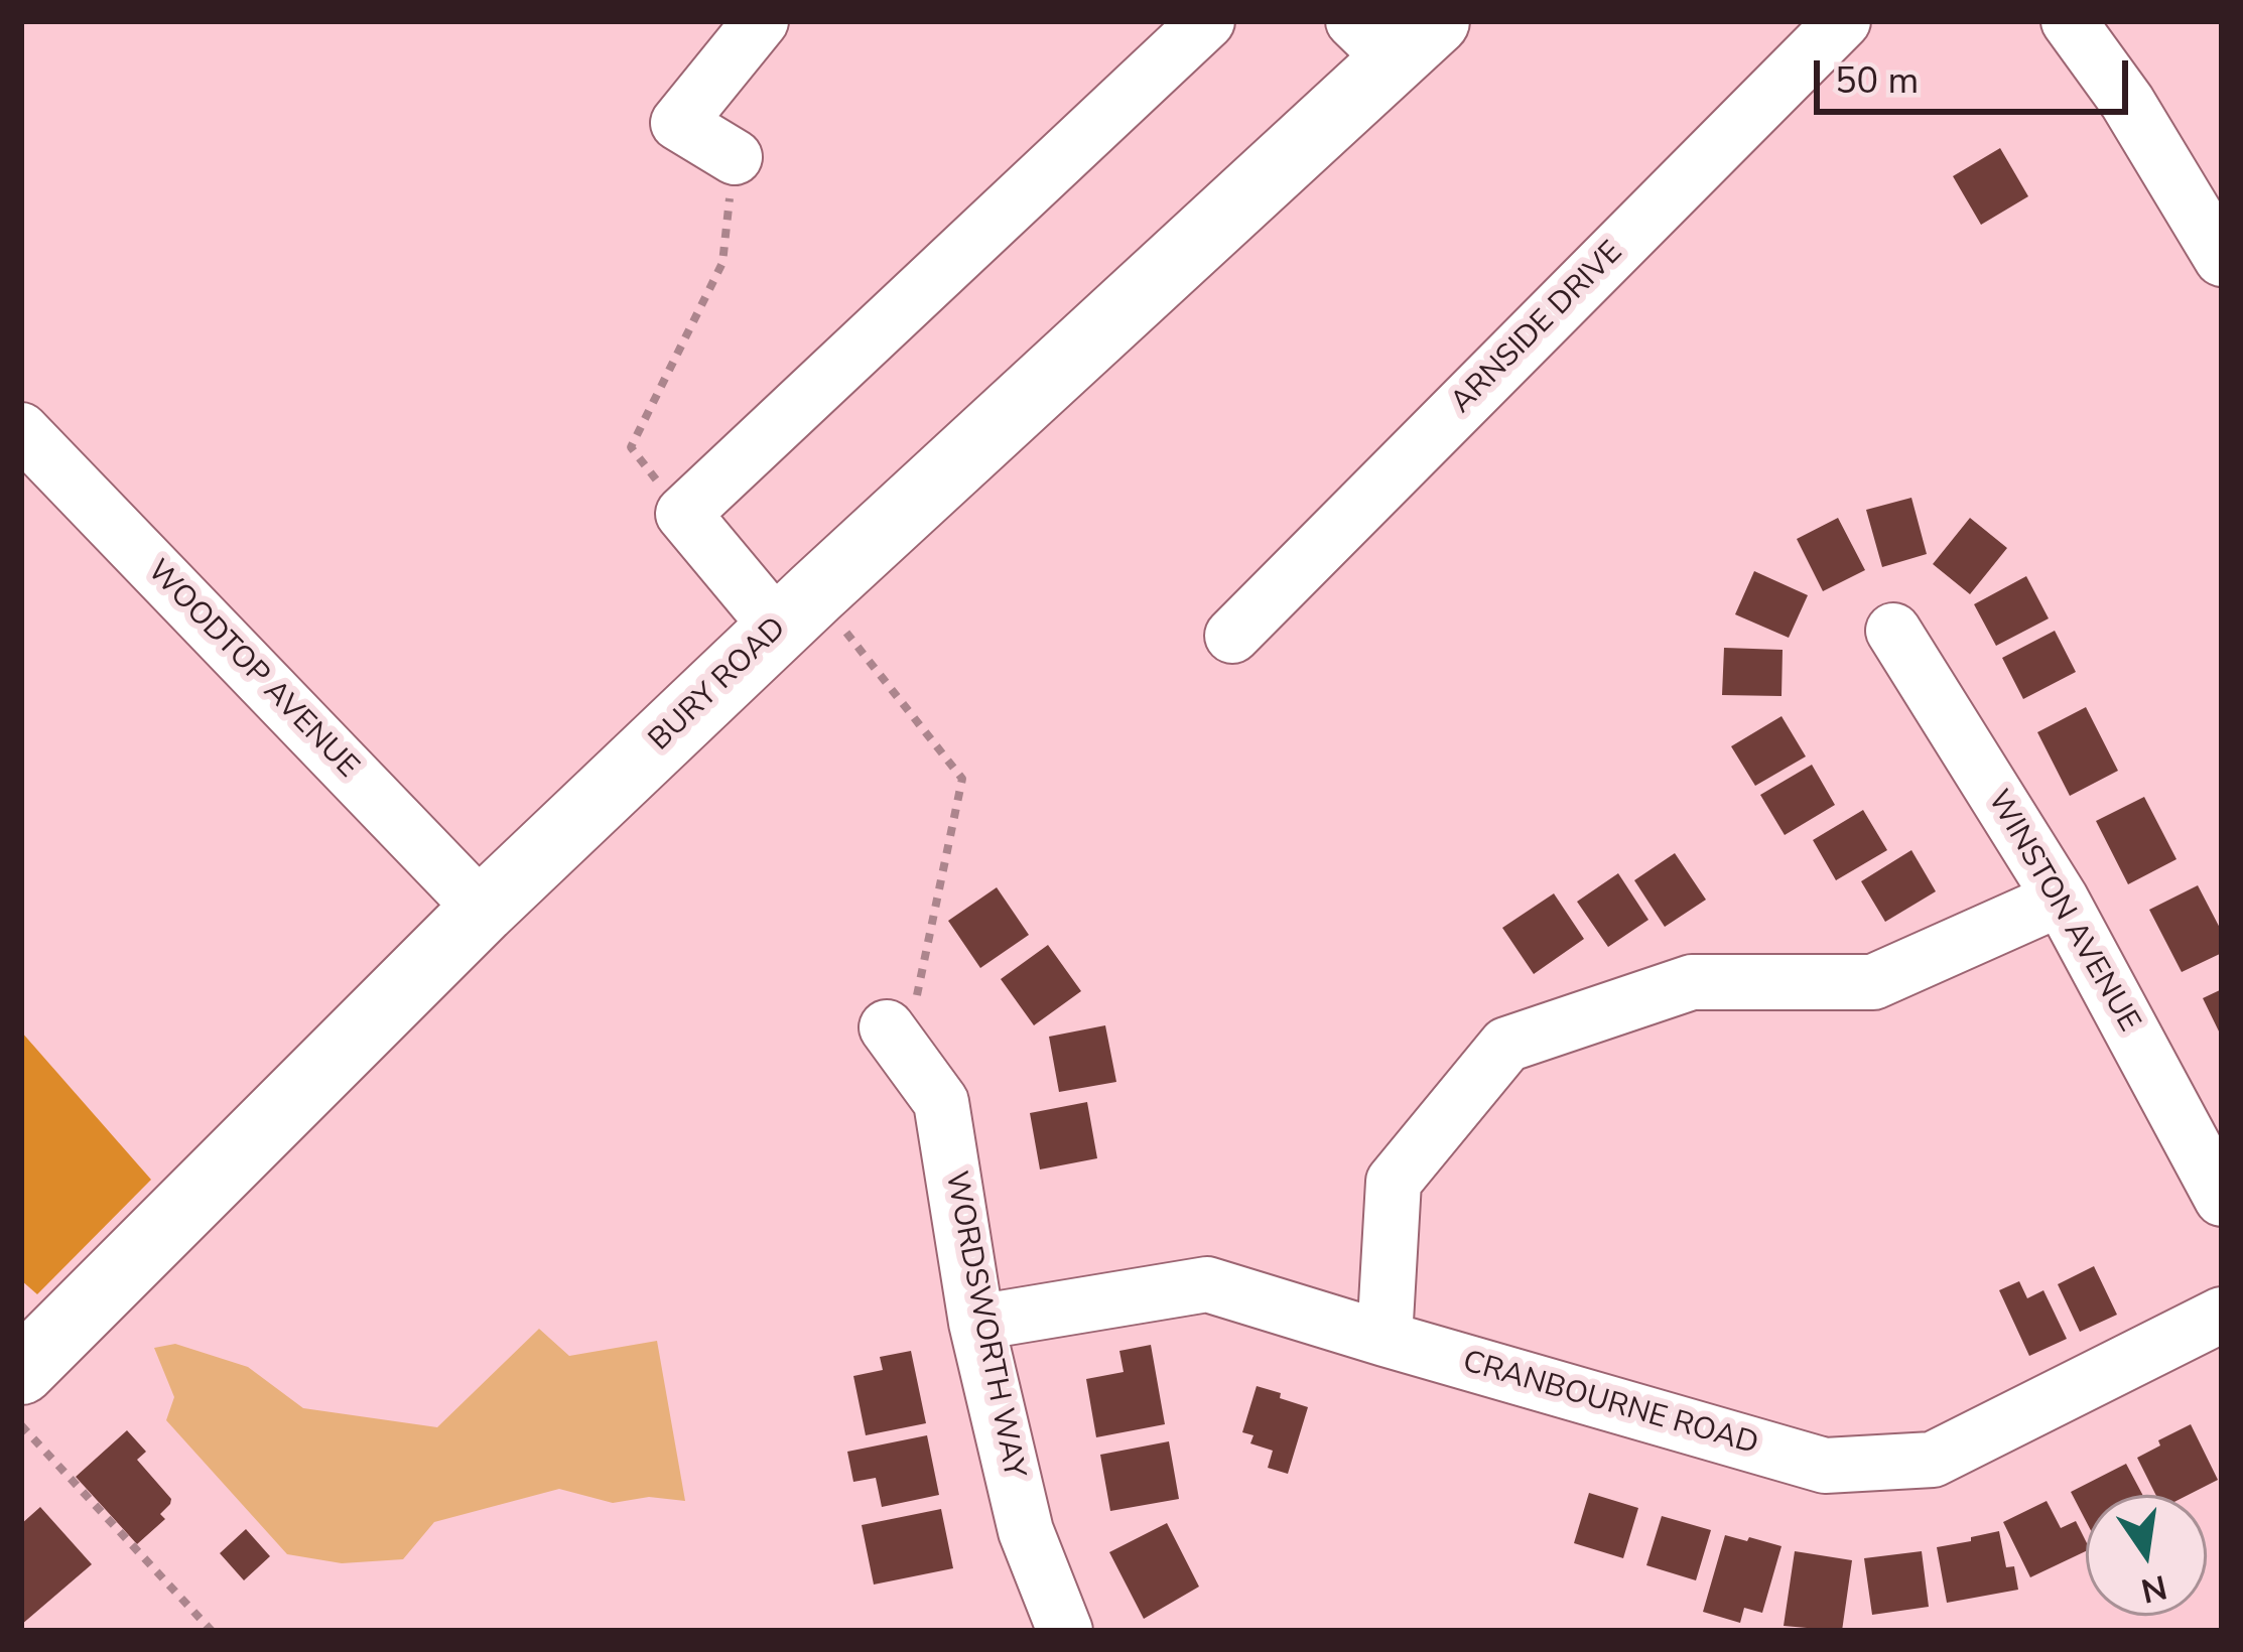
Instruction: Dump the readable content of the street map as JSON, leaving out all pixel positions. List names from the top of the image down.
{
  "streets": {
    "main road": ["BURY ROAD"],
    "street": [
      "ARNSIDE DRIVE",
      "WOODTOP AVENUE",
      "WINSTON AVENUE",
      "WORDSWORTH WAY",
      "CRANBOURNE ROAD"
    ]
  },
  "crossings": [
    ["WOODTOP AVENUE", "BURY ROAD"],
    ["WORDSWORTH WAY", "CRANBOURNE ROAD"]
  ],
  "scale_bar": "50 m",
  "north": "bottom"
}
